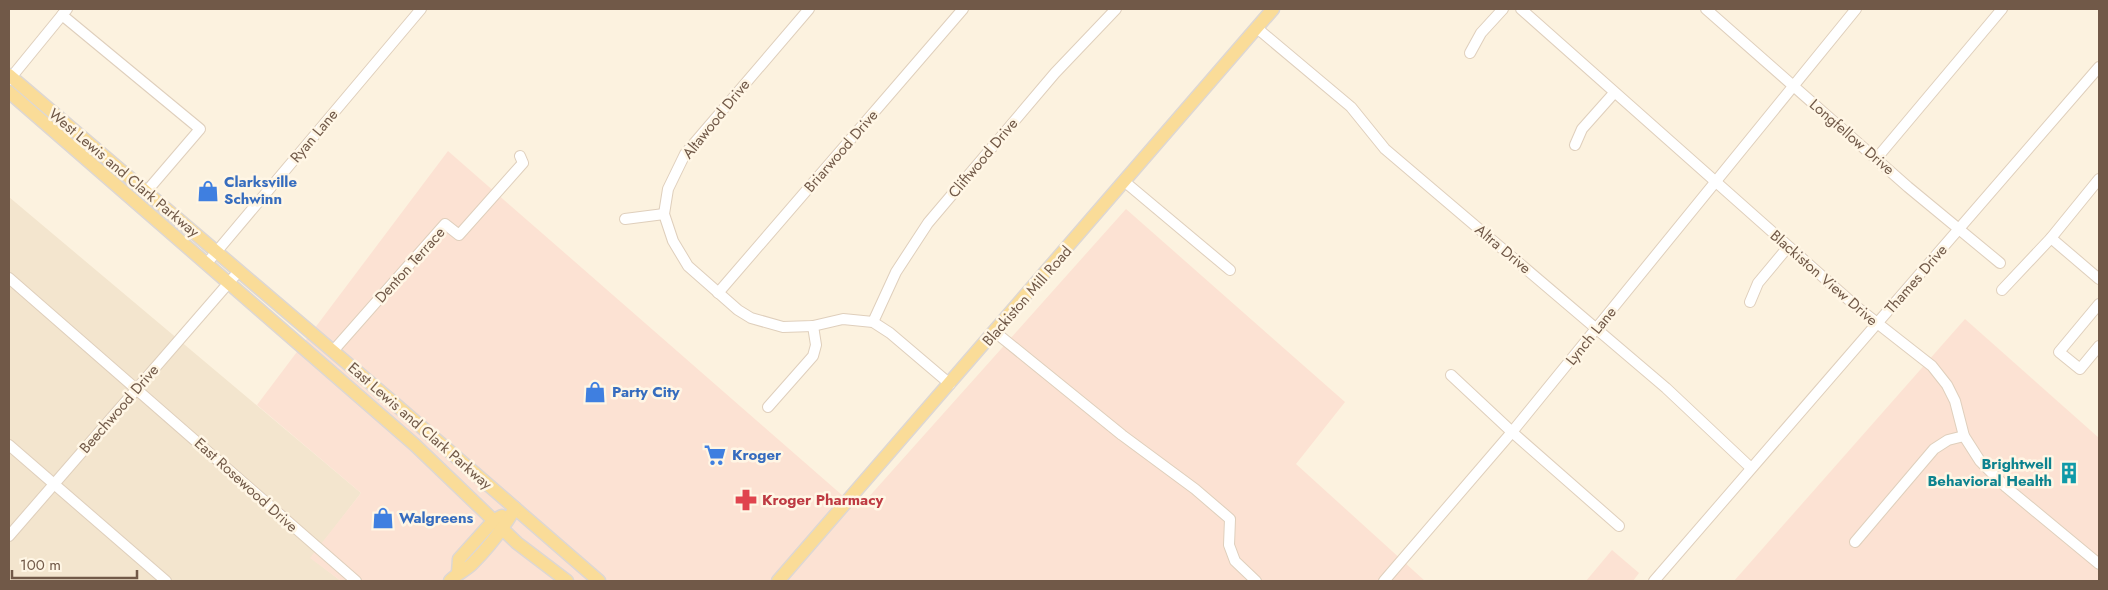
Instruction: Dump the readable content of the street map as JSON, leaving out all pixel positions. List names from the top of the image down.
{
  "streets": {
    "main road": ["West Lewis and Clark Parkway", "Blackiston Mill Road", "East Lewis and Clark Parkway"],
    "street": [
      "Altawood Drive",
      "Ryan Lane",
      "Longfellow Drive",
      "Briarwood Drive",
      "Cliftwood Drive",
      "Altra Drive",
      "Denton Terrace",
      "Blackiston View Drive",
      "Thames Drive",
      "Lynch Lane",
      "Beechwood Drive",
      "East Rosewood Drive"
    ]
  },
  "crossings": [
    ["Altawood Drive", "Briarwood Drive"],
    ["Altawood Drive", "Cliftwood Drive"],
    ["Altawood Drive", "Blackiston Mill Road"],
    ["Ryan Lane", "West Lewis and Clark Parkway"],
    ["Longfellow Drive", "Thames Drive"],
    ["Longfellow Drive", "Lynch Lane"],
    ["West Lewis and Clark Parkway", "Beechwood Drive"],
    ["West Lewis and Clark Parkway", "East Lewis and Clark Parkway"],
    ["Altra Drive", "Thames Drive"],
    ["Altra Drive", "Blackiston Mill Road"],
    ["Altra Drive", "Lynch Lane"],
    ["Denton Terrace", "East Lewis and Clark Parkway"],
    ["Blackiston View Drive", "Thames Drive"],
    ["Blackiston View Drive", "Lynch Lane"],
    ["Beechwood Drive", "East Lewis and Clark Parkway"],
    ["Beechwood Drive", "East Rosewood Drive"]
  ],
  "places": {
    "shop": ["Clarksville Schwinn", "Party City", "Walgreens"],
    "supermarket": ["Kroger"],
    "building": ["Brightwell Behavioral Health"],
    "pharmacy": ["Kroger Pharmacy"]
  },
  "scale_bar": "100 m"
}
